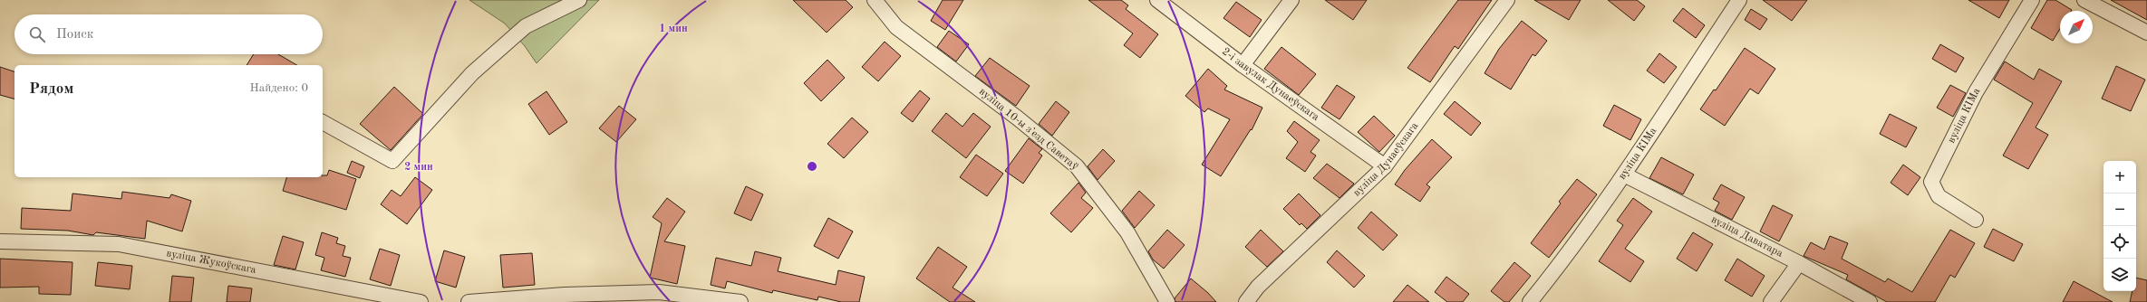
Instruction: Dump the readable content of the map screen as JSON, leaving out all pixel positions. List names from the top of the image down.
{
  "streets": {
    "street": [
      "2-і завулак Дунаеўскага",
      "вуліца КІМа",
      "вуліца 10-ы зʼезд Саветаў",
      "вуліца Дунаеўскага",
      "вуліца Даватара",
      "вуліца Жукоўскага"
    ]
  },
  "crossings": [
    ["2-і завулак Дунаеўскага", "вуліца Дунаеўскага"],
    ["вуліца КІМа", "вуліца Даватара"]
  ],
  "north": "top right",
  "page": {
    "search": "Поиск",
    "heading": ["Рядом", "Найдено: 0"],
    "map_buttons": ["+", "−"]
  },
  "rings": ["1 мин", "2 мин"]
}
